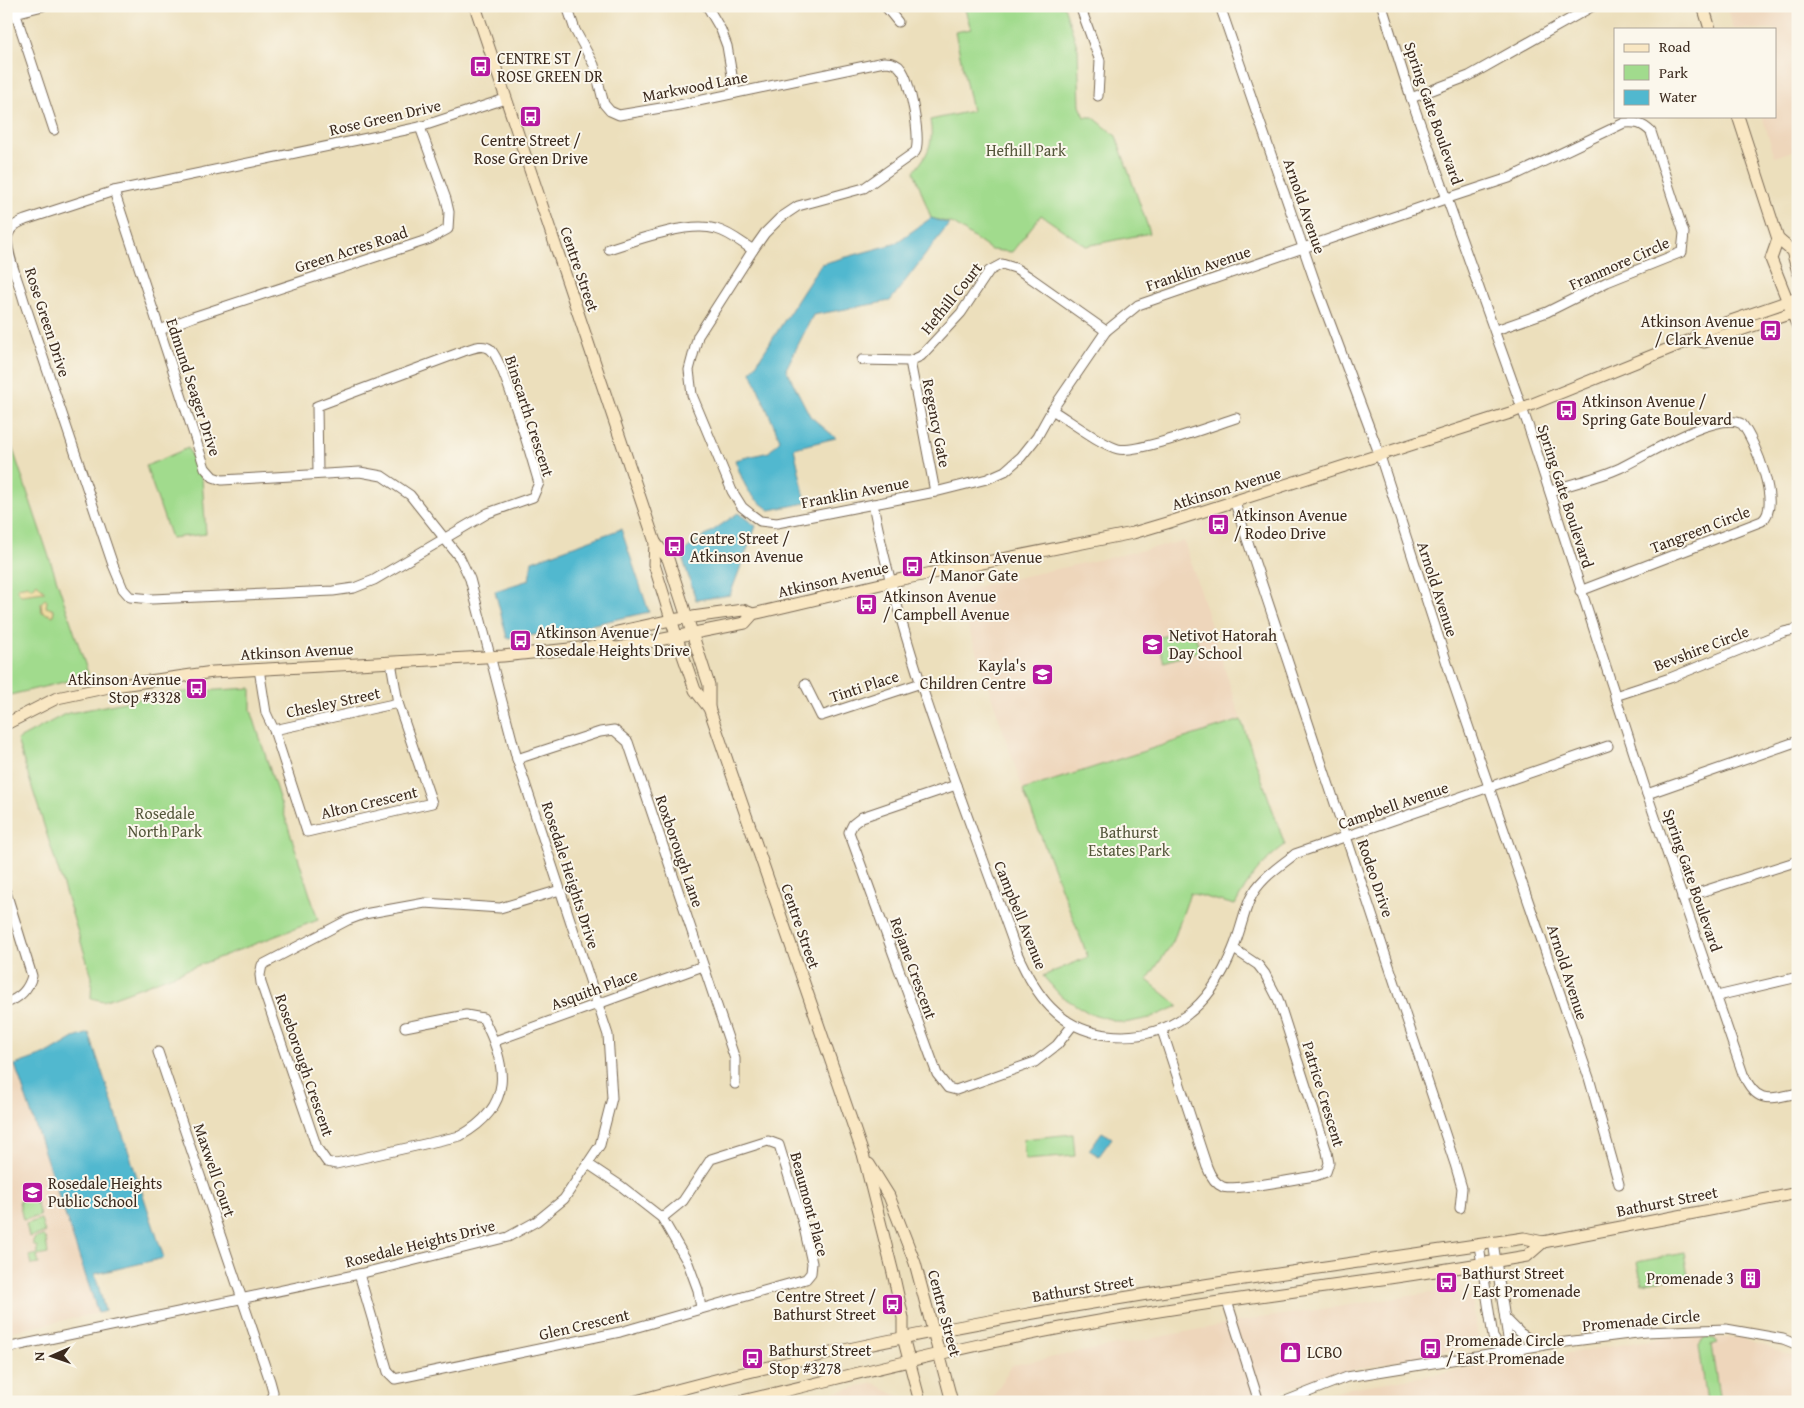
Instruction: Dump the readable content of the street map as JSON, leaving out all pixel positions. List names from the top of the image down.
{
  "streets": {
    "main road": ["Centre Street", "Atkinson Avenue", "Bathurst Street"],
    "street": [
      "Markwood Lane",
      "Spring Gate Boulevard",
      "Rose Green Drive",
      "Arnold Avenue",
      "Green Acres Road",
      "Franmore Circle",
      "Franklin Avenue",
      "Hefhill Court",
      "Edmund Seager Drive",
      "Binscarth Crescent",
      "Regency Gate",
      "Tangreen Circle",
      "Bevshire Circle",
      "Tinti Place",
      "Chesley Street",
      "Alton Crescent",
      "Campbell Avenue",
      "Roxborough Lane",
      "Rosedale Heights Drive",
      "Rodeo Drive",
      "Rejane Crescent",
      "Asquith Place",
      "Roseborough Crescent",
      "Patrice Crescent",
      "Maxwell Court",
      "Beaumont Place",
      "Promenade Circle",
      "Glen Crescent"
    ]
  },
  "crossings": [
    ["Markwood Lane", "Franklin Avenue"],
    ["Spring Gate Boulevard", "Franmore Circle"],
    ["Spring Gate Boulevard", "Franklin Avenue"],
    ["Spring Gate Boulevard", "Atkinson Avenue"],
    ["Spring Gate Boulevard", "Tangreen Circle"],
    ["Spring Gate Boulevard", "Bevshire Circle"],
    ["Rose Green Drive", "Green Acres Road"],
    ["Rose Green Drive", "Centre Street"],
    ["Rose Green Drive", "Edmund Seager Drive"],
    ["Rose Green Drive", "Binscarth Crescent"],
    ["Arnold Avenue", "Franklin Avenue"],
    ["Arnold Avenue", "Atkinson Avenue"],
    ["Arnold Avenue", "Campbell Avenue"],
    ["Green Acres Road", "Edmund Seager Drive"],
    ["Franmore Circle", "Franklin Avenue"],
    ["Franklin Avenue", "Hefhill Court"],
    ["Franklin Avenue", "Regency Gate"],
    ["Franklin Avenue", "Campbell Avenue"],
    ["Centre Street", "Atkinson Avenue"],
    ["Centre Street", "Bathurst Street"],
    ["Hefhill Court", "Regency Gate"],
    ["Edmund Seager Drive", "Binscarth Crescent"],
    ["Edmund Seager Drive", "Atkinson Avenue"],
    ["Edmund Seager Drive", "Rosedale Heights Drive"],
    ["Atkinson Avenue", "Alton Crescent"],
    ["Atkinson Avenue", "Campbell Avenue"],
    ["Atkinson Avenue", "Rosedale Heights Drive"],
    ["Atkinson Avenue", "Rodeo Drive"],
    ["Tinti Place", "Campbell Avenue"],
    ["Chesley Street", "Alton Crescent"],
    ["Campbell Avenue", "Rodeo Drive"],
    ["Campbell Avenue", "Rejane Crescent"],
    ["Campbell Avenue", "Patrice Crescent"],
    ["Roxborough Lane", "Rosedale Heights Drive"],
    ["Roxborough Lane", "Asquith Place"],
    ["Rosedale Heights Drive", "Asquith Place"],
    ["Rosedale Heights Drive", "Roseborough Crescent"],
    ["Rosedale Heights Drive", "Maxwell Court"],
    ["Rosedale Heights Drive", "Glen Crescent"],
    ["Asquith Place", "Roseborough Crescent"],
    ["Beaumont Place", "Glen Crescent"]
  ],
  "parks": ["Hefhill Park", "Rosedale North Park", "Bathurst Estates Park"],
  "places": {
    "bus stop": [
      "CENTRE ST / ROSE GREEN DR",
      "Centre Street / Rose Green Drive",
      "Atkinson Avenue / Clark Avenue",
      "Atkinson Avenue / Spring Gate Boulevard",
      "Atkinson Avenue / Rodeo Drive",
      "Centre Street / Atkinson Avenue",
      "Atkinson Avenue / Manor Gate",
      "Atkinson Avenue / Campbell Avenue",
      "Atkinson Avenue / Rosedale Heights Drive",
      "Atkinson Avenue Stop #3328",
      "Bathurst Street / East Promenade",
      "Centre Street / Bathurst Street",
      "Promenade Circle / East Promenade",
      "Bathurst Street Stop #3278"
    ],
    "school or university": ["Netivot Hatorah Day School", "Kayla's Children Centre", "Rosedale Heights Public School"],
    "building": ["Promenade 3"],
    "shop": ["LCBO"]
  },
  "legend": ["Road", "Park", "Water"],
  "north": "left"
}
